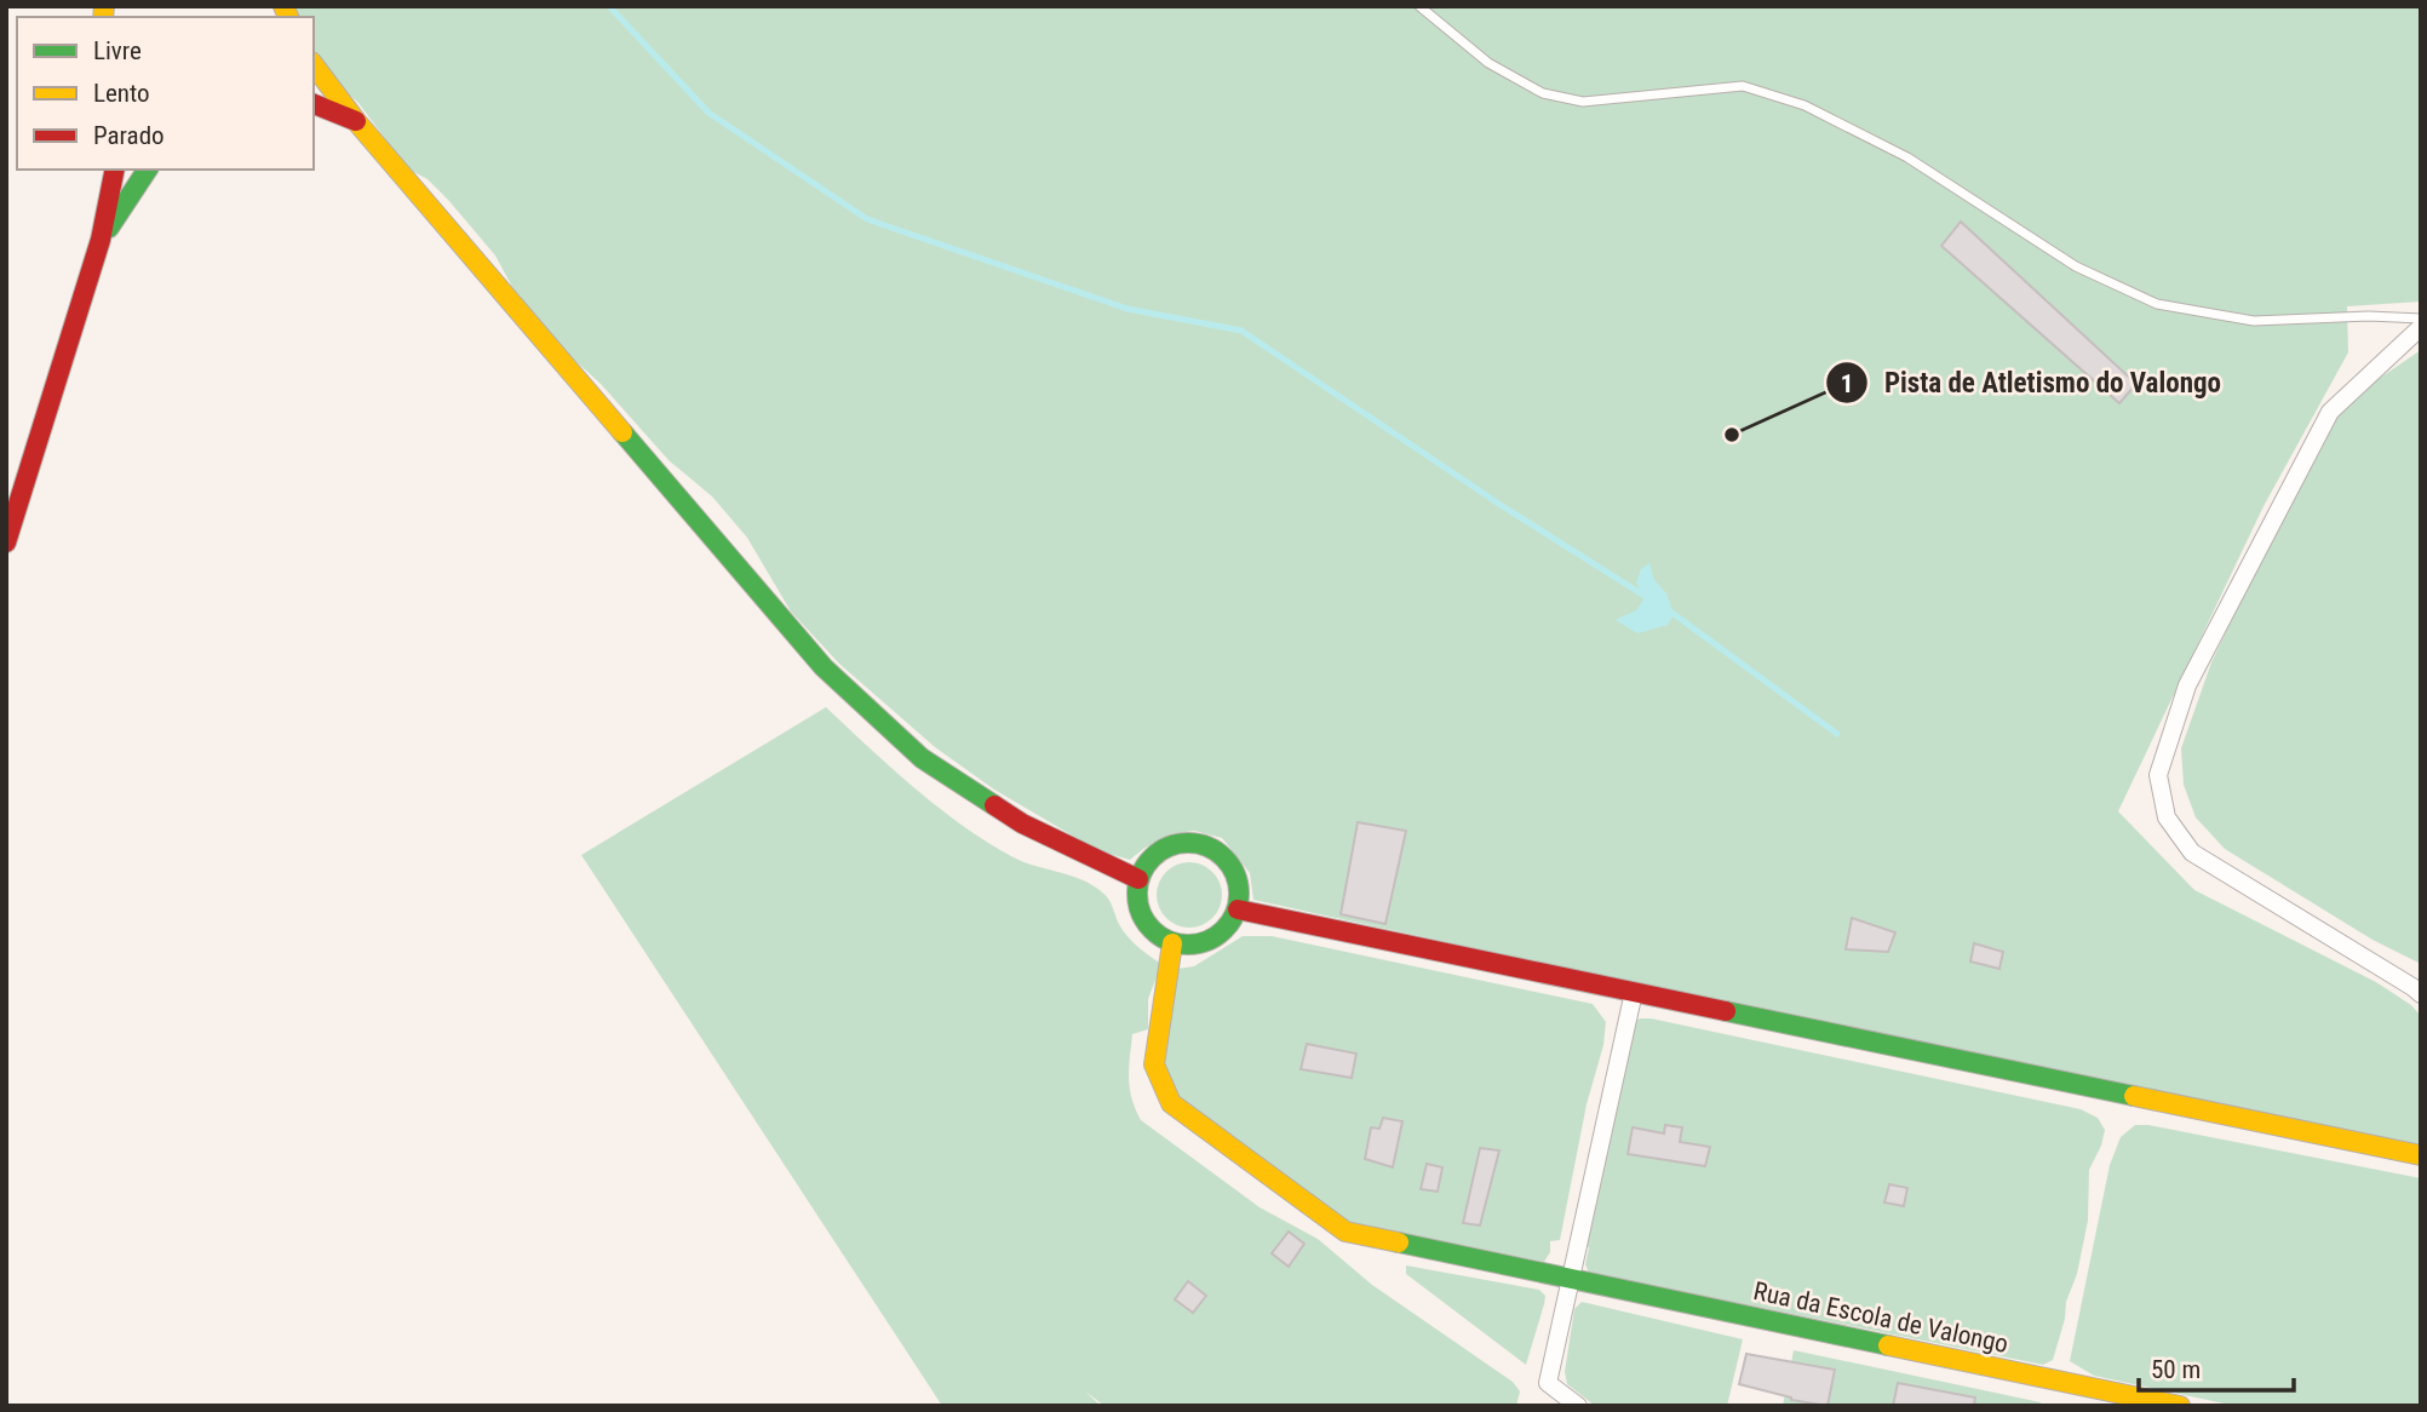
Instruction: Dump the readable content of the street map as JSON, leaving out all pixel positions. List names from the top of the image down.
{
  "streets": {
    "street": ["Rua da Escola de Valongo"]
  },
  "places": ["Pista de Atletismo do Valongo"],
  "legend": ["Livre", "Lento", "Parado"],
  "scale_bar": "50 m"
}
